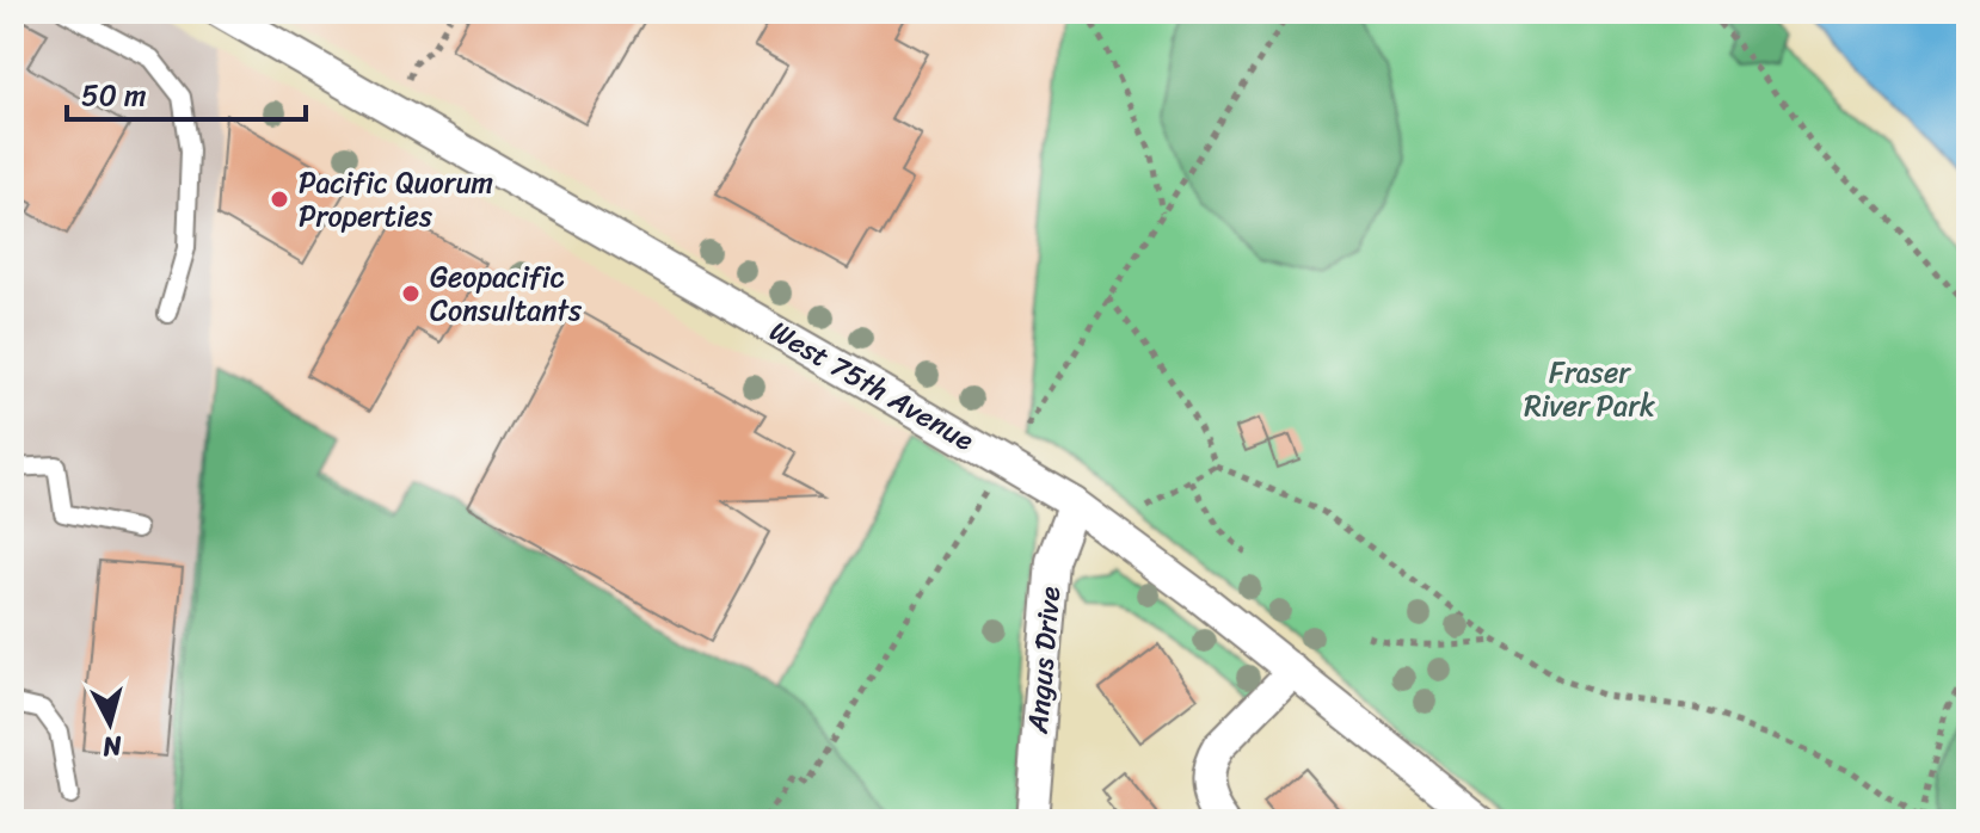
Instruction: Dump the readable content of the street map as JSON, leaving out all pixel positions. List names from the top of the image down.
{
  "streets": {
    "street": ["West 75th Avenue", "Angus Drive"]
  },
  "crossings": [
    ["West 75th Avenue", "Angus Drive"]
  ],
  "parks": ["Fraser River Park"],
  "places": ["Pacific Quorum Properties", "Geopacific Consultants"],
  "scale_bar": "50 m",
  "north": "bottom"
}
